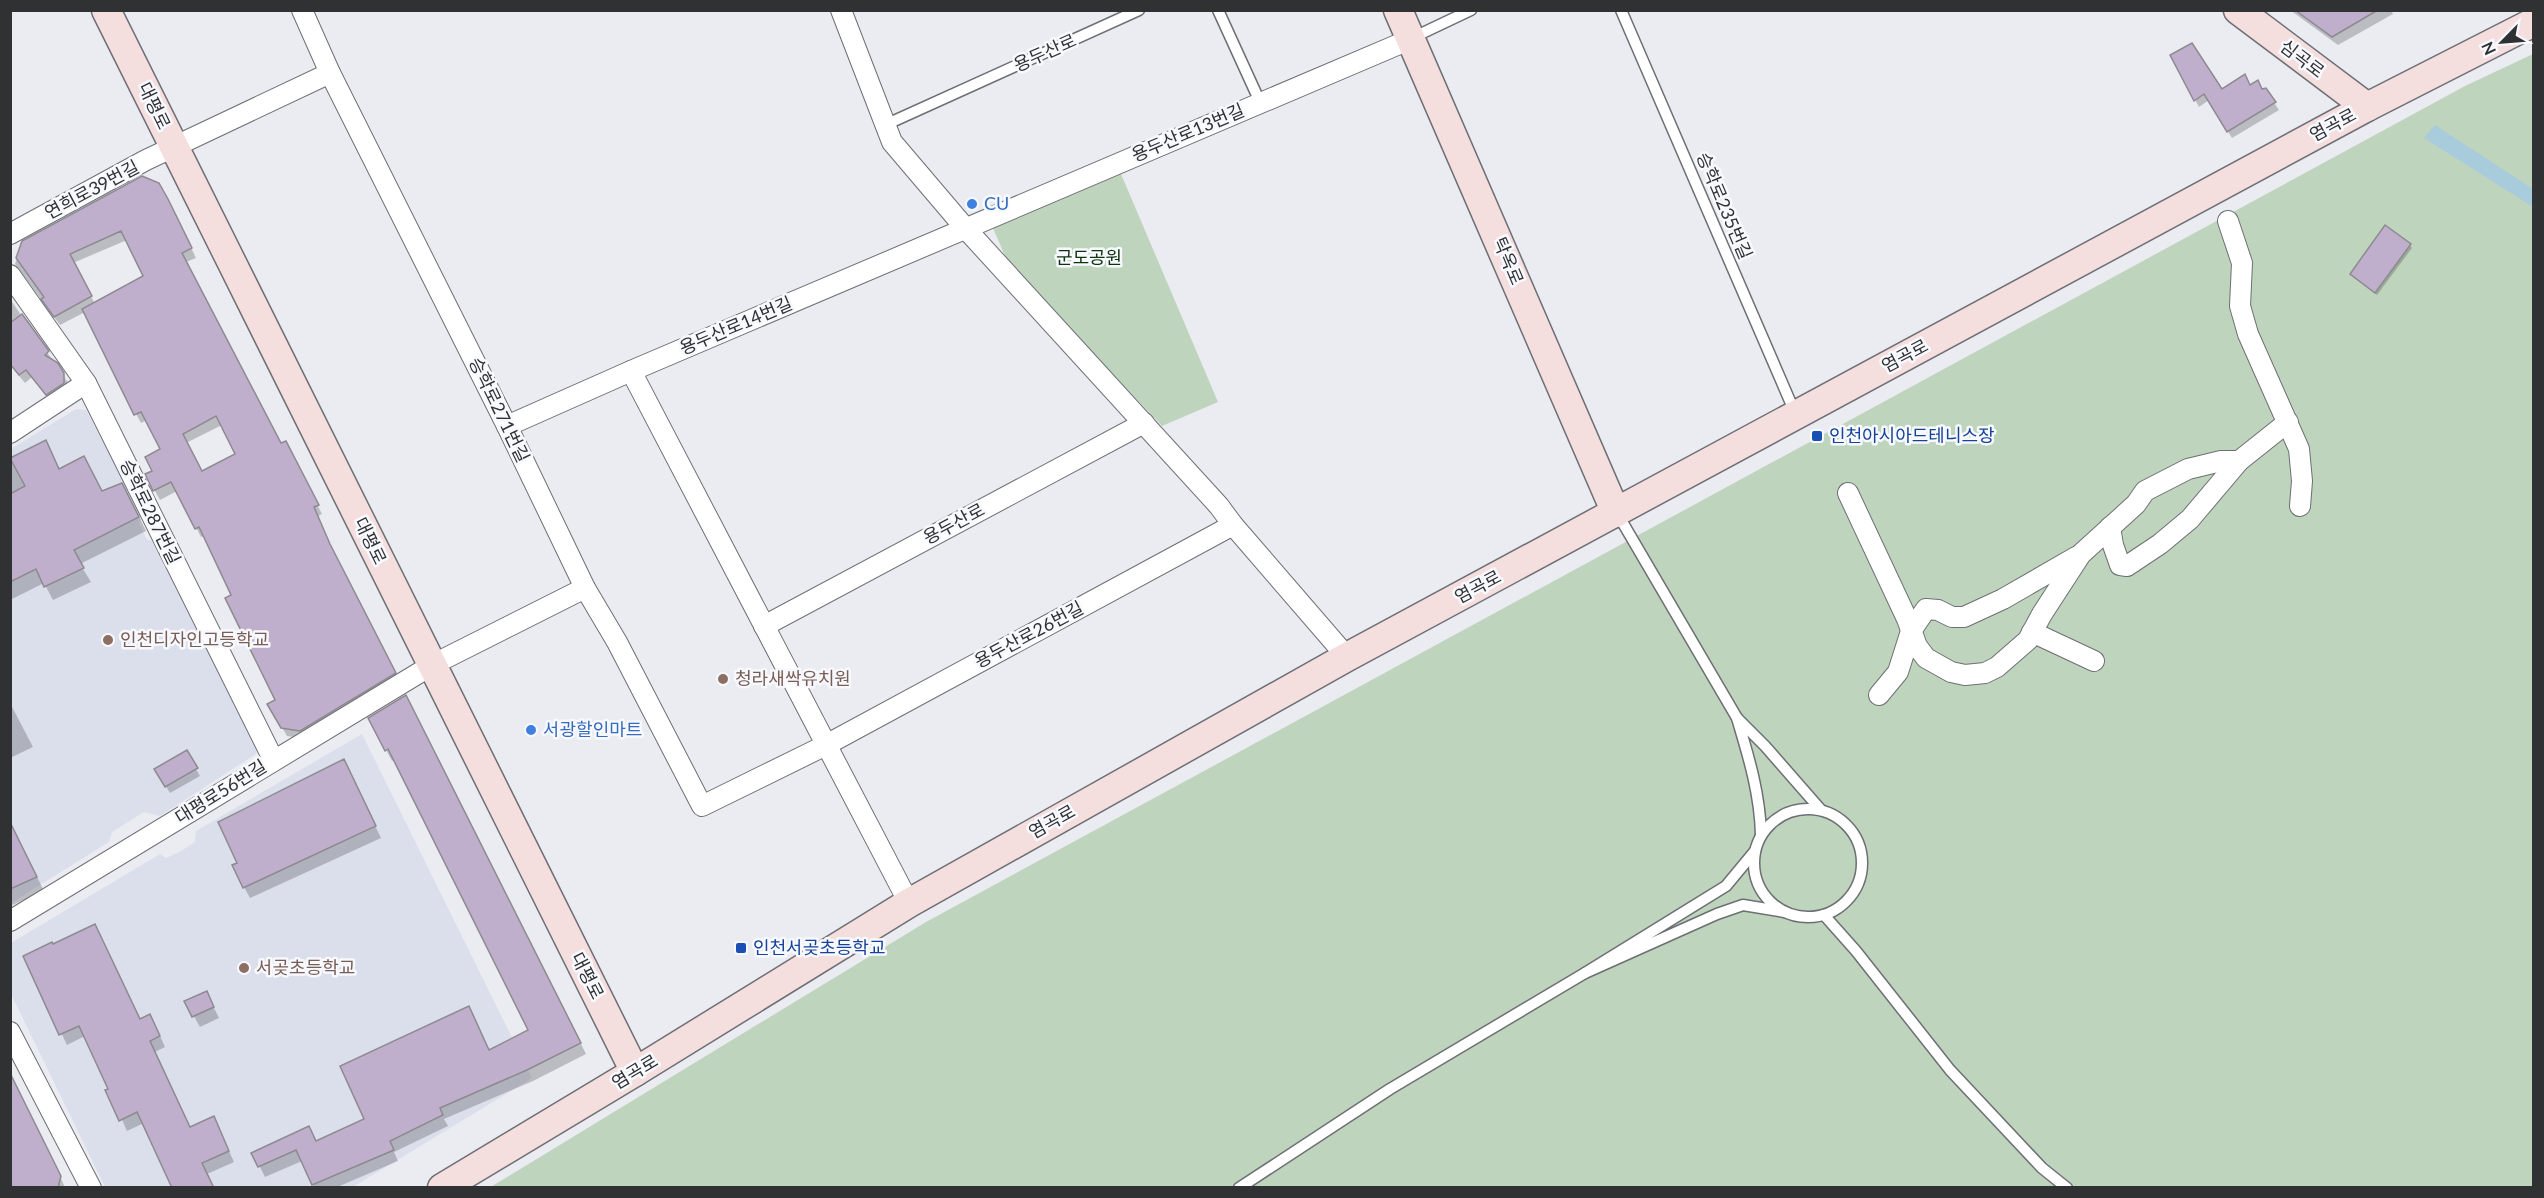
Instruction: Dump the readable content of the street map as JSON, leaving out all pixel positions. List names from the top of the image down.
{
  "streets": {
    "main road": [
      "심곡로",
      "대평로",
      "염곡로",
      "탁옥로"
    ],
    "street": [
      "용두산로",
      "용두산로13번길",
      "연희로39번길",
      "용두산로14번길",
      "승학로271번길",
      "승학로287번길",
      "용두산로26번길",
      "대평로56번길"
    ],
    "lane": ["승학로235번길"]
  },
  "crossings": [
    ["심곡로", "염곡로"],
    ["대평로", "염곡로"],
    ["대평로", "연희로39번길"],
    ["대평로", "대평로56번길"],
    ["염곡로", "승학로235번길"],
    ["염곡로", "탁옥로"],
    ["용두산로13번길", "탁옥로"],
    ["용두산로13번길", "용두산로14번길"],
    ["연희로39번길", "승학로271번길"],
    ["용두산로14번길", "승학로271번길"],
    ["승학로271번길", "용두산로26번길"],
    ["승학로271번길", "대평로56번길"],
    ["승학로287번길", "대평로56번길"]
  ],
  "parks": ["군도공원"],
  "places": {
    "other": [
      "CU",
      "인천디자인고등학교",
      "청라새싹유치원",
      "서광할인마트",
      "서곶초등학교"
    ],
    "transit": ["인천아시아드테니스장", "인천서곶초등학교"]
  },
  "north": "bottom left"
}
